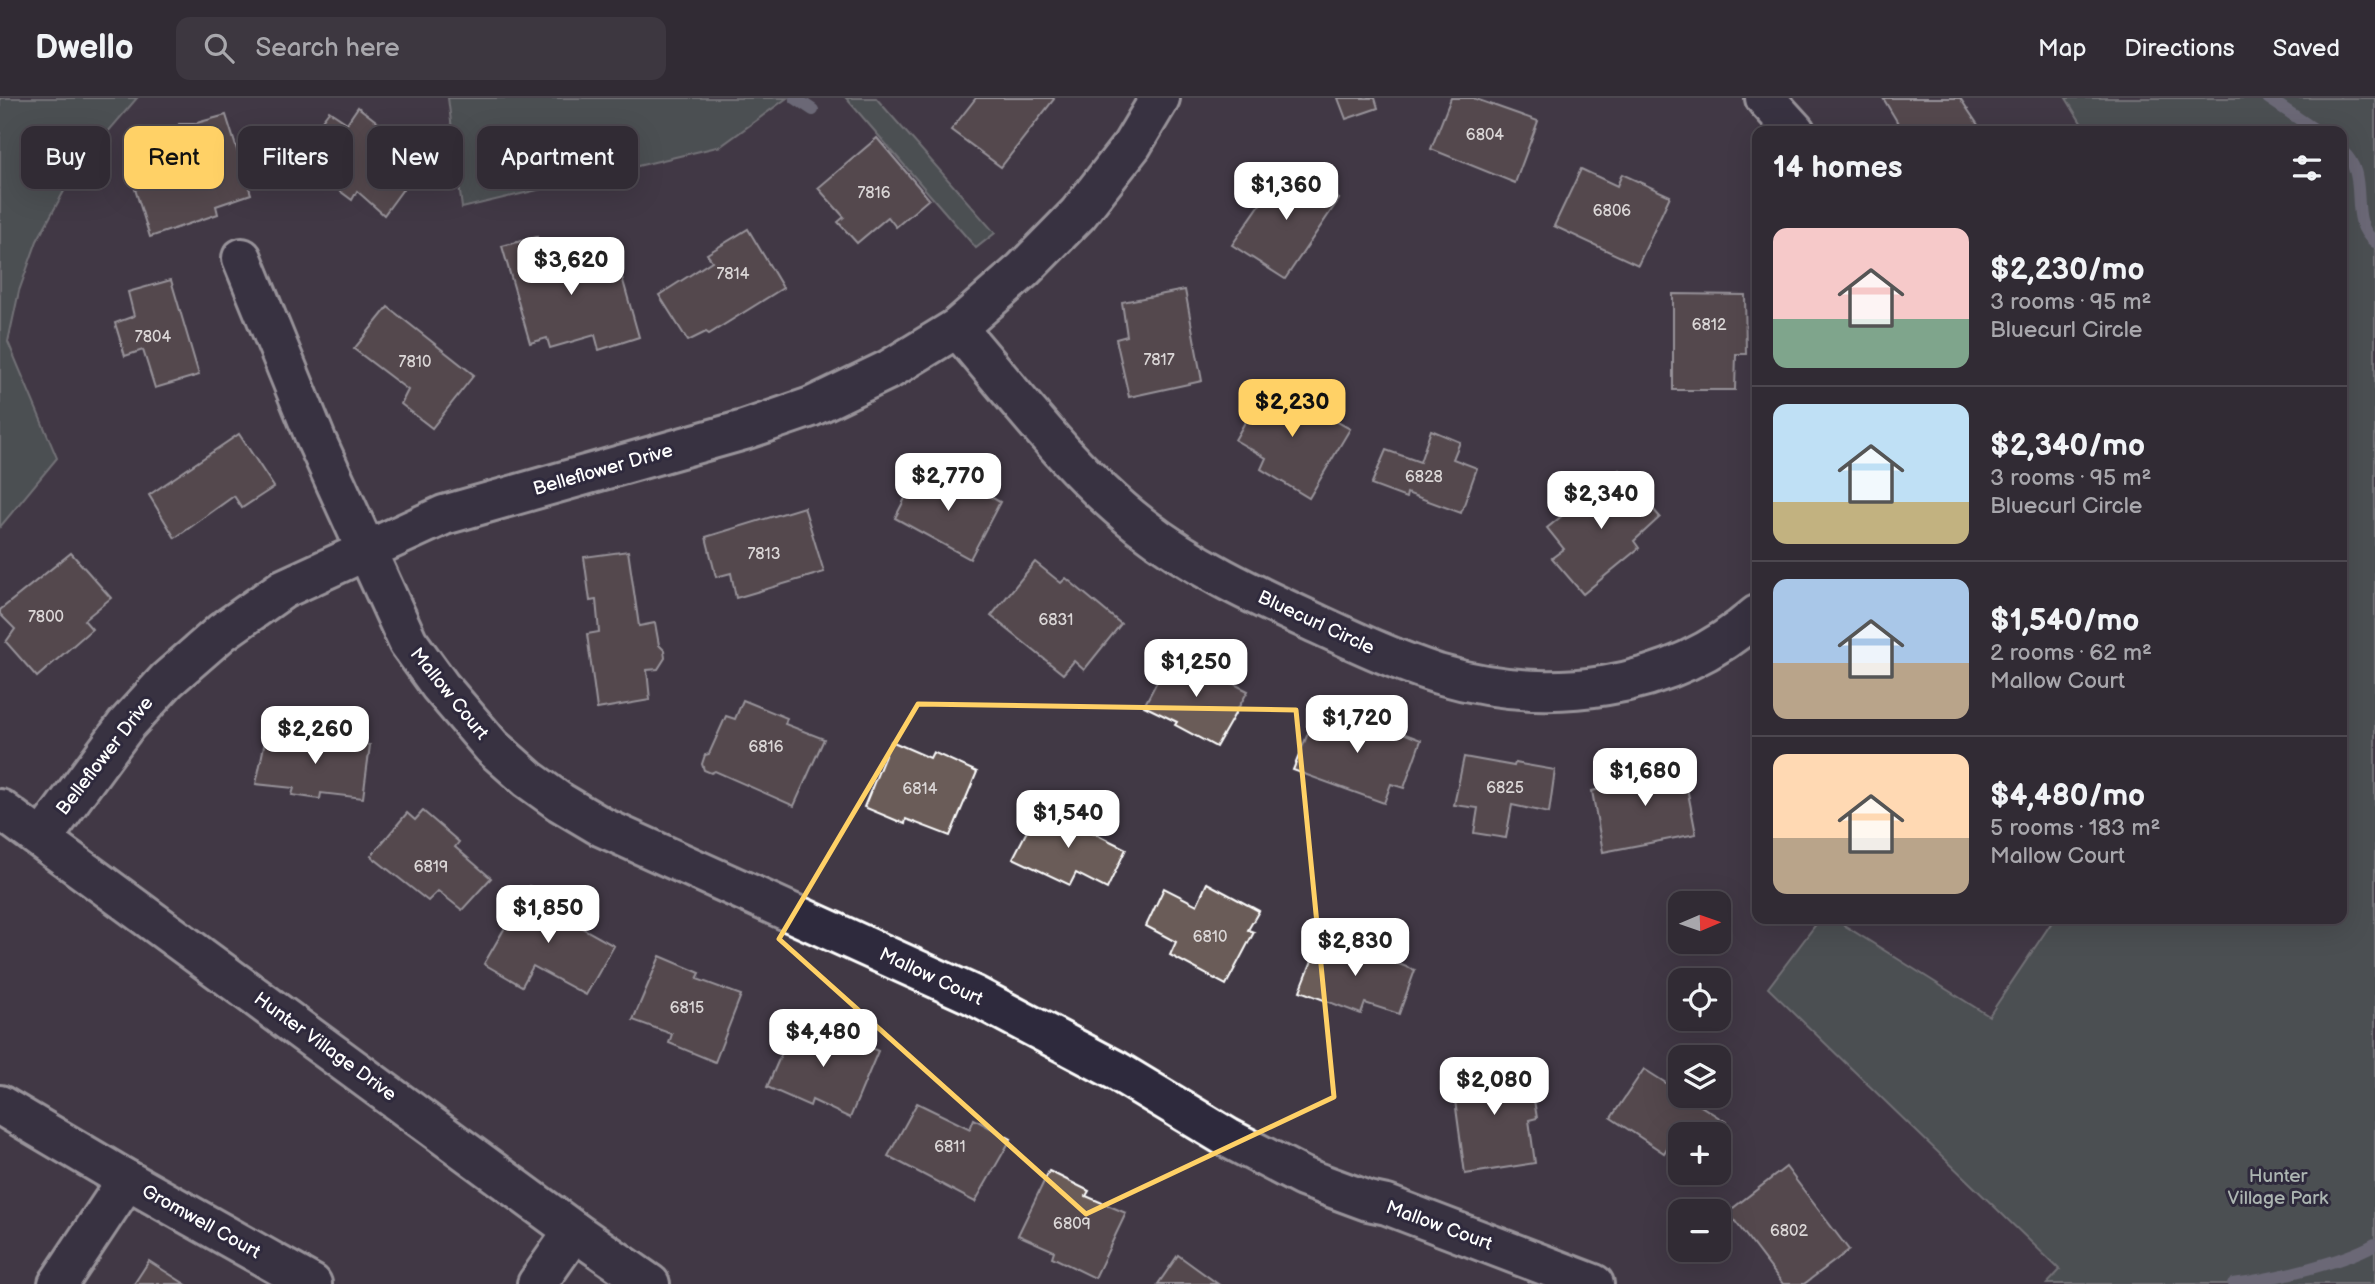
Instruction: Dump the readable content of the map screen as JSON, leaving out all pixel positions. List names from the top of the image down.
{
  "streets": {
    "street": [
      "Belleflower Drive",
      "Bluecurl Circle",
      "Mallow Court",
      "Hunter Village Drive",
      "Gromwell Court"
    ]
  },
  "crossings": [
    ["Belleflower Drive", "Bluecurl Circle"],
    ["Belleflower Drive", "Mallow Court"],
    ["Belleflower Drive", "Hunter Village Drive"]
  ],
  "parks": ["Hunter Village Park"],
  "house_numbers": [
    "6804",
    "7816",
    "6806",
    "7814",
    "6812",
    "7804",
    "7817",
    "7810",
    "6828",
    "7813",
    "7800",
    "6831",
    "6816",
    "6825",
    "6814",
    "6819",
    "6810",
    "6815",
    "6811",
    "6809",
    "6802"
  ],
  "north": "right",
  "page": {
    "header": "Dwello",
    "search": "Search here",
    "nav": ["Map", "Directions", "Saved"],
    "chip": [
      "Buy",
      "Rent",
      "Filters",
      "New",
      "Apartment"
    ],
    "heading": "14 homes",
    "price": [
      "$1,360",
      "$3,620",
      "$2,230",
      "$2,770",
      "$2,340",
      "$1,250",
      "$1,720",
      "$2,260",
      "$1,680",
      "$1,540",
      "$1,850",
      "$2,830",
      "$4,480",
      "$2,080"
    ],
    "list": [
      {
        "name": "$2,230/mo",
        "note": "3 rooms · 95 m² · Bluecurl Circle"
      },
      {
        "name": "$2,340/mo",
        "note": "3 rooms · 95 m² · Bluecurl Circle"
      },
      {
        "name": "$1,540/mo",
        "note": "2 rooms · 62 m² · Mallow Court"
      },
      {
        "name": "$4,480/mo",
        "note": "5 rooms · 183 m² · Mallow Court"
      }
    ],
    "map_buttons": ["+", "−"]
  }
}
